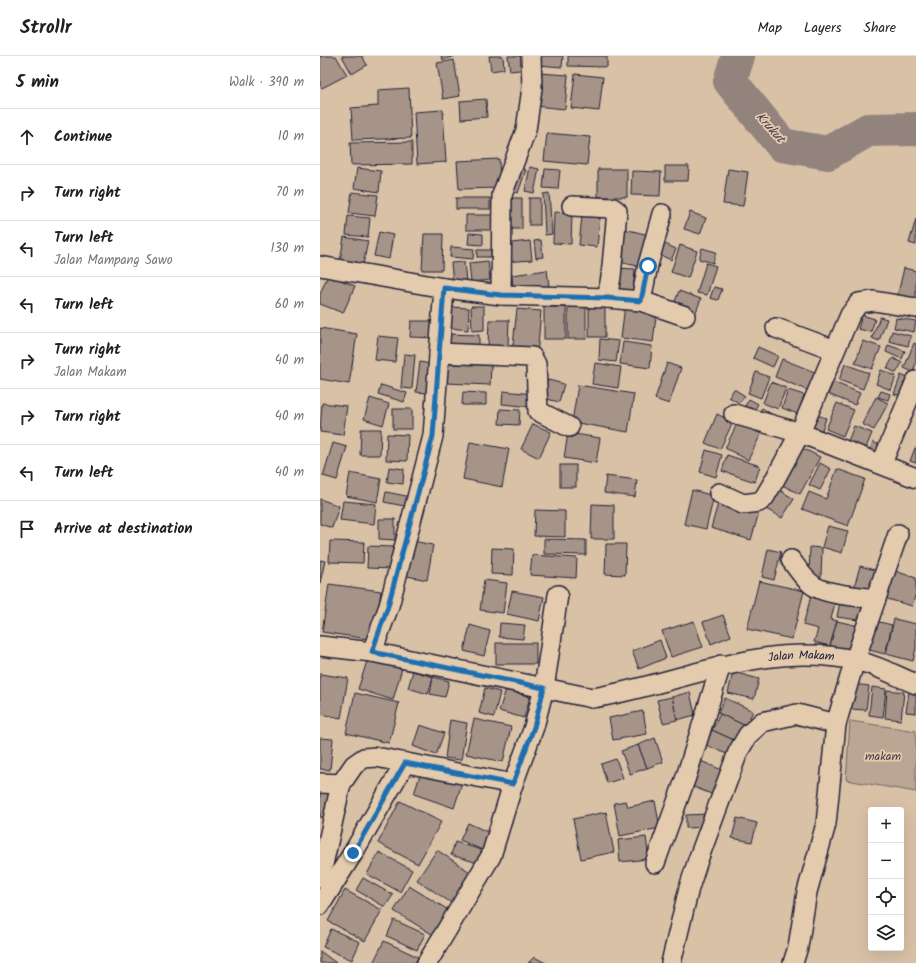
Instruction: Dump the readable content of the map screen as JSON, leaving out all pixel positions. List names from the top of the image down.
{
  "streets": {
    "street": ["Jalan Makam"]
  },
  "water": ["Krukut"],
  "parks": ["makam"],
  "page": {
    "header": "Strollr",
    "nav": ["Map", "Layers", "Share"],
    "heading": ["5 min", "Walk · 390 m"],
    "list": [
      ["Continue", "10 m"],
      ["Turn right", "70 m"],
      ["Turn left", "Jalan Mampang Sawo", "130 m"],
      ["Turn left", "60 m"],
      ["Turn right", "Jalan Makam", "40 m"],
      ["Turn right", "40 m"],
      ["Turn left", "40 m"],
      "Arrive at destination"
    ],
    "map_buttons": ["+", "−"]
  }
}
